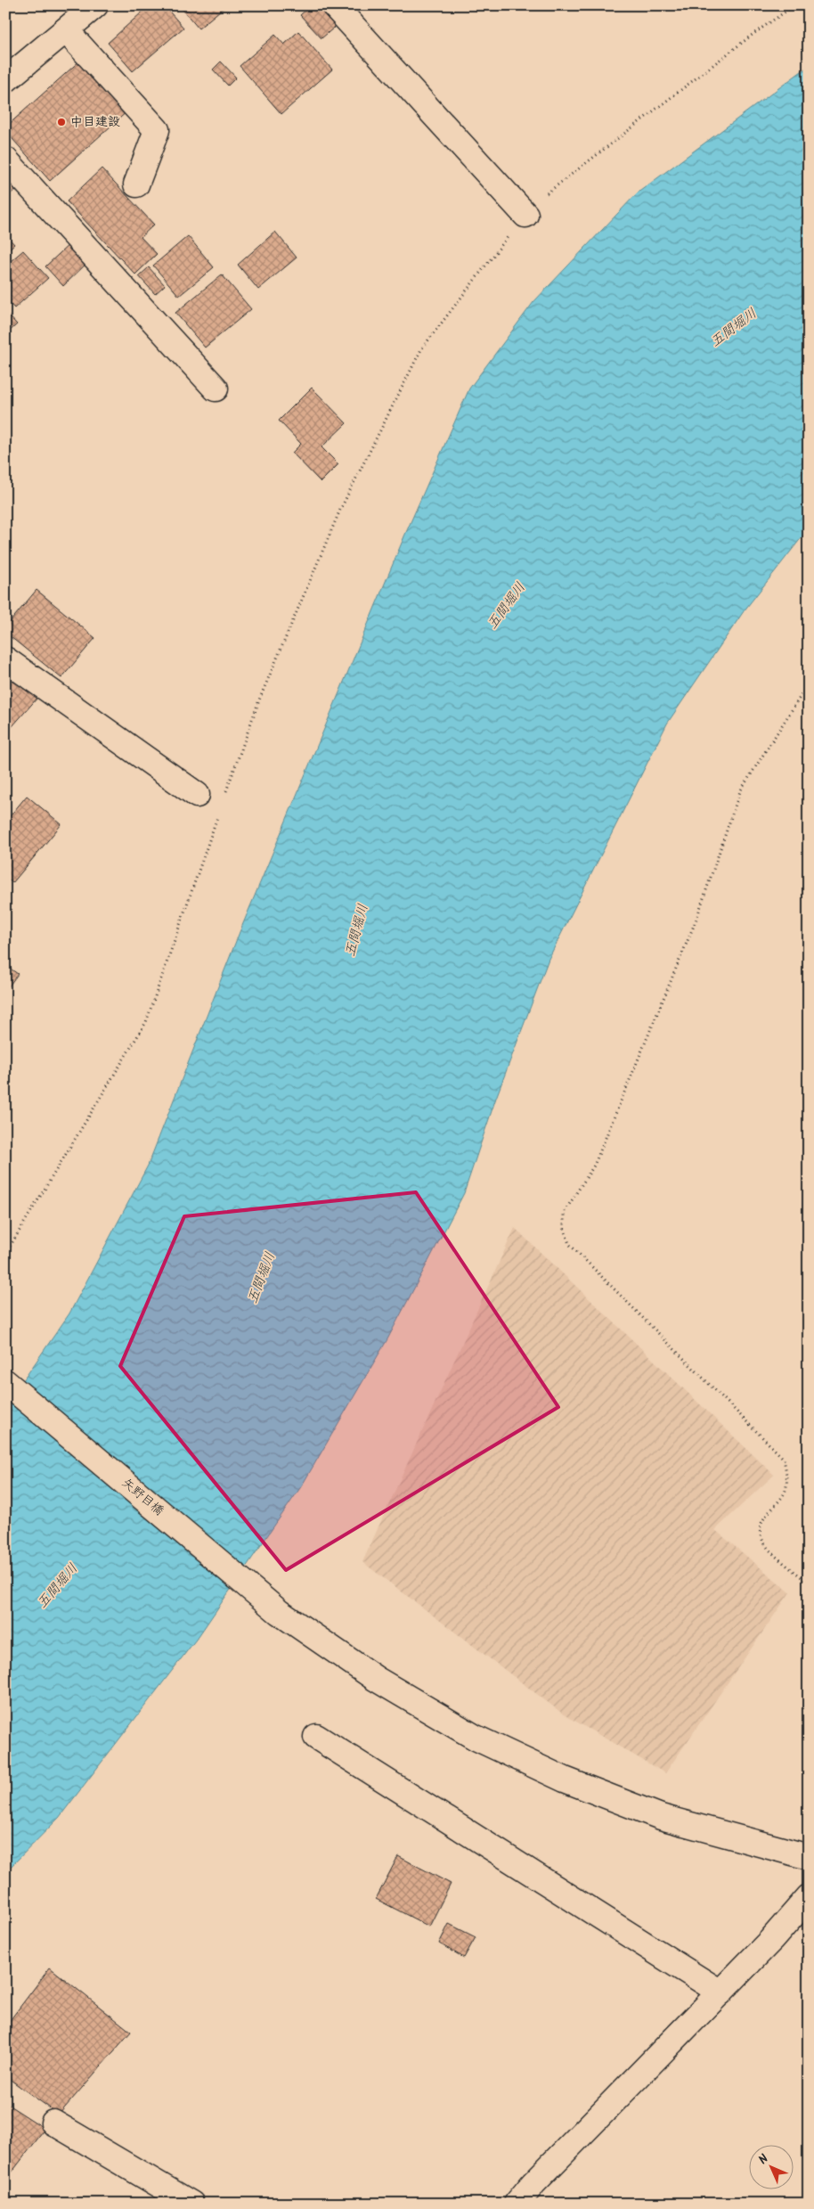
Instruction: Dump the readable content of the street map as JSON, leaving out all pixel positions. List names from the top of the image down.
{
  "streets": {
    "street": ["矢野目橋"]
  },
  "water": ["五間堀川"],
  "places": ["中目建設"],
  "north": "top left"
}
